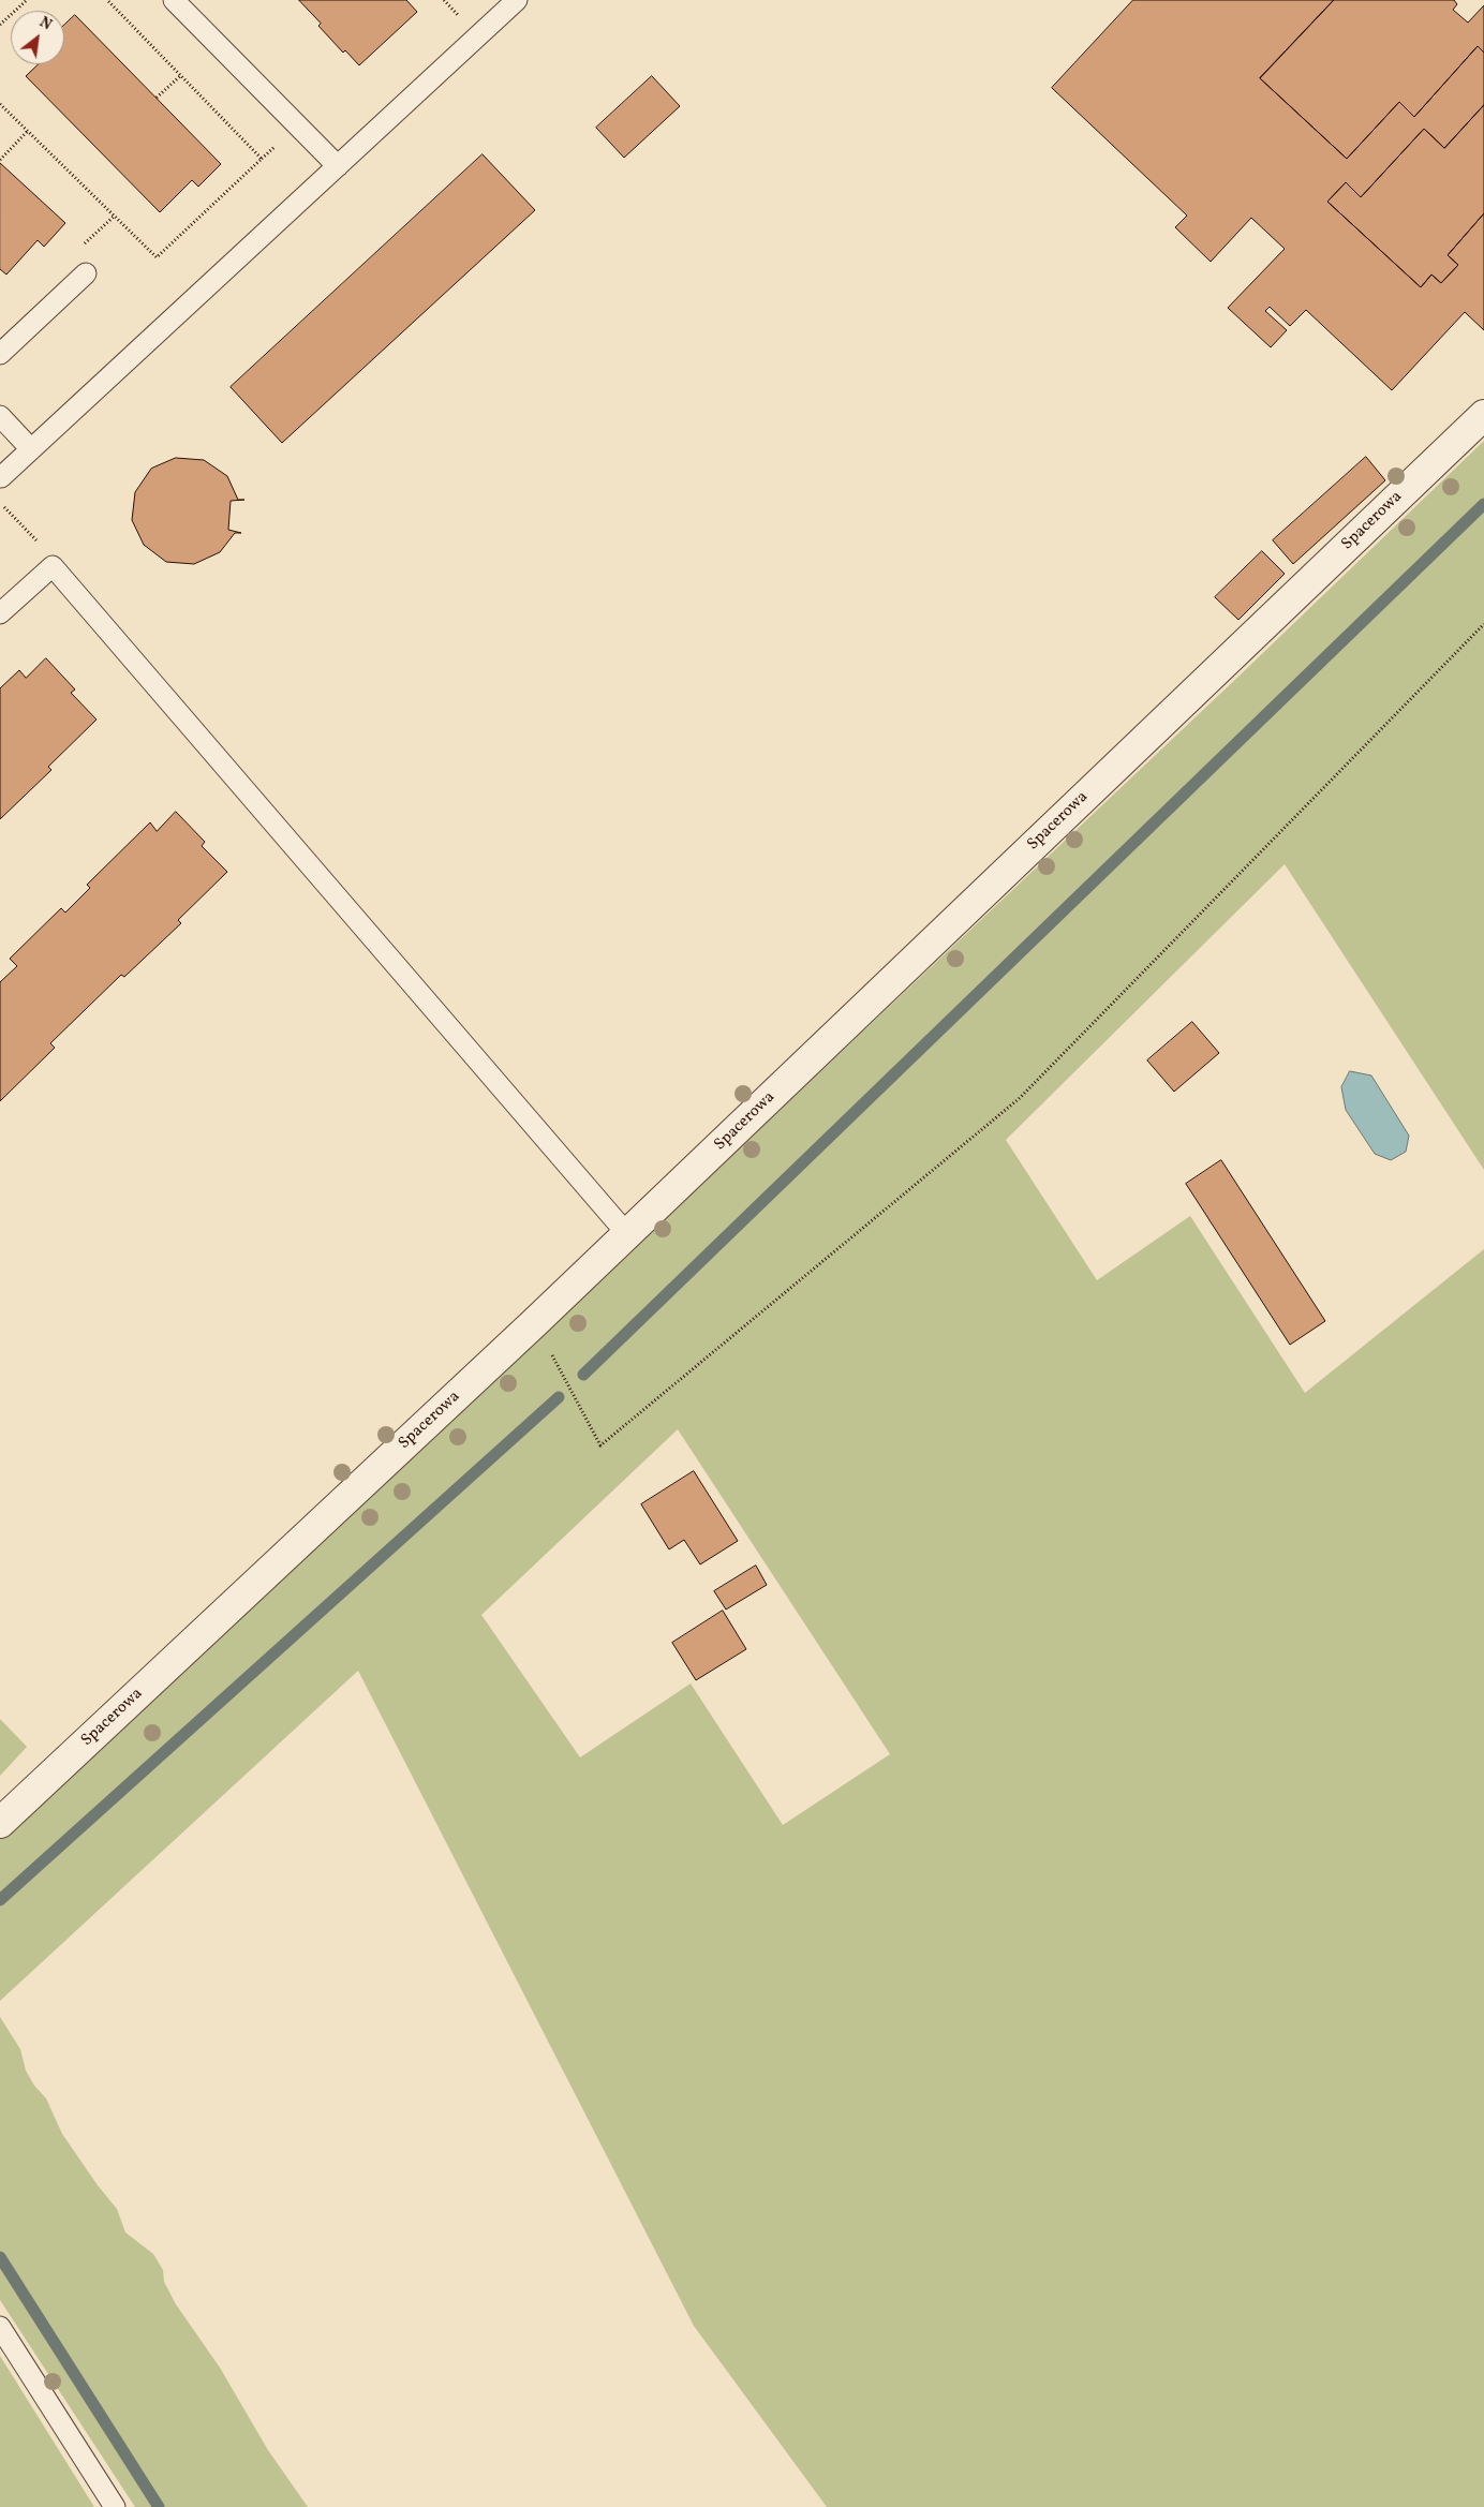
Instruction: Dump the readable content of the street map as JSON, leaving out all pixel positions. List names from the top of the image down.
{
  "streets": {
    "street": ["Spacerowa"]
  },
  "north": "top right"
}
